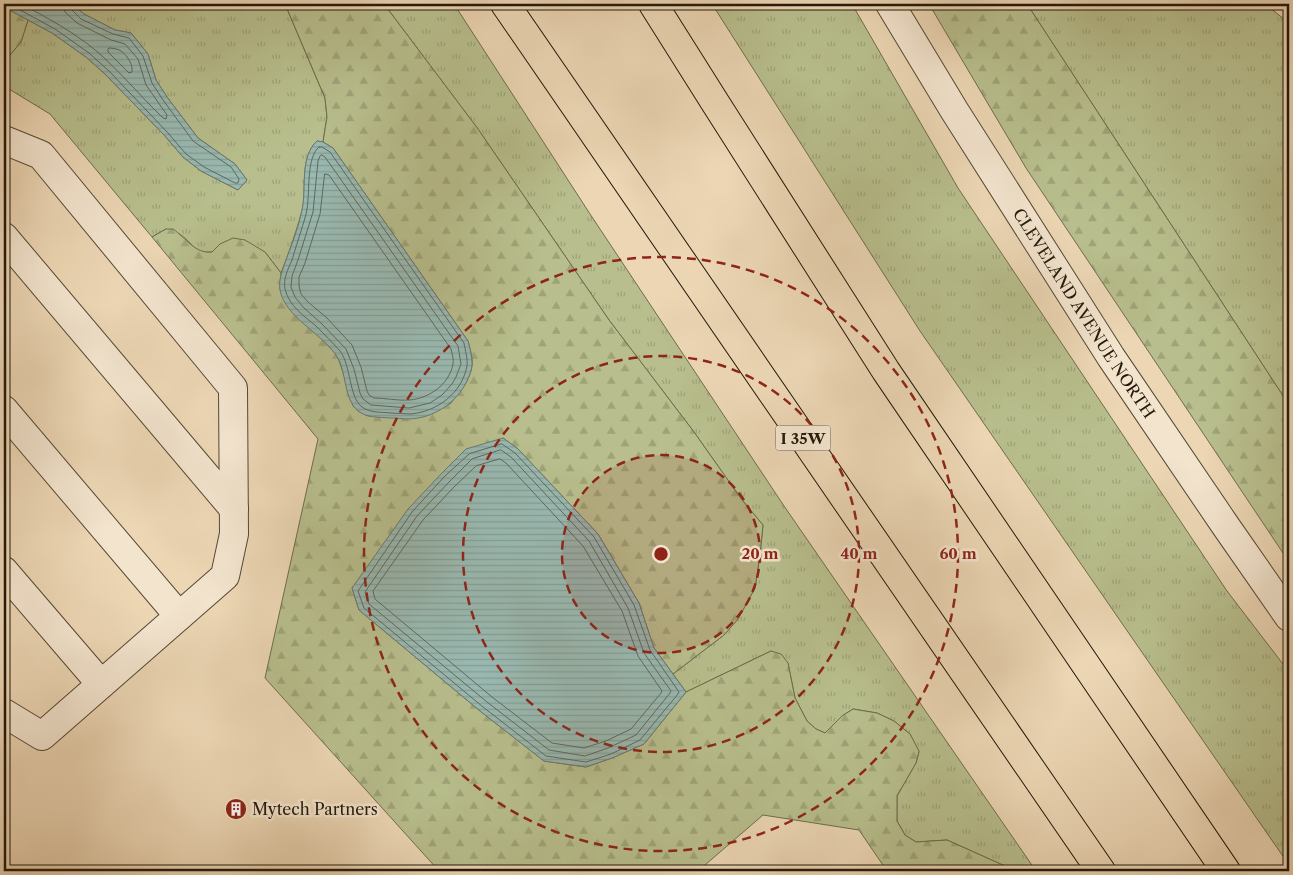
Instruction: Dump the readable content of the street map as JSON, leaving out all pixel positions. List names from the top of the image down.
{
  "streets": {
    "highway": ["I 35W"],
    "street": ["CLEVELAND AVENUE NORTH"]
  },
  "places": {
    "building": ["Mytech Partners"]
  },
  "rings": ["20 m", "40 m", "60 m"]
}
